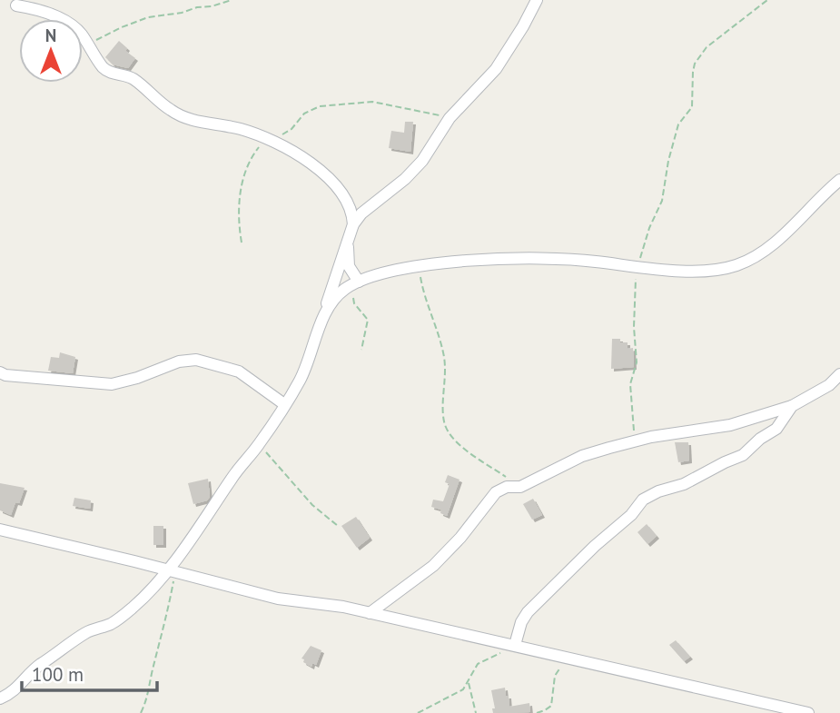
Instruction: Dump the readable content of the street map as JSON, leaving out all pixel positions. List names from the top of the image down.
{
  "scale_bar": "100 m",
  "north": "top"
}
